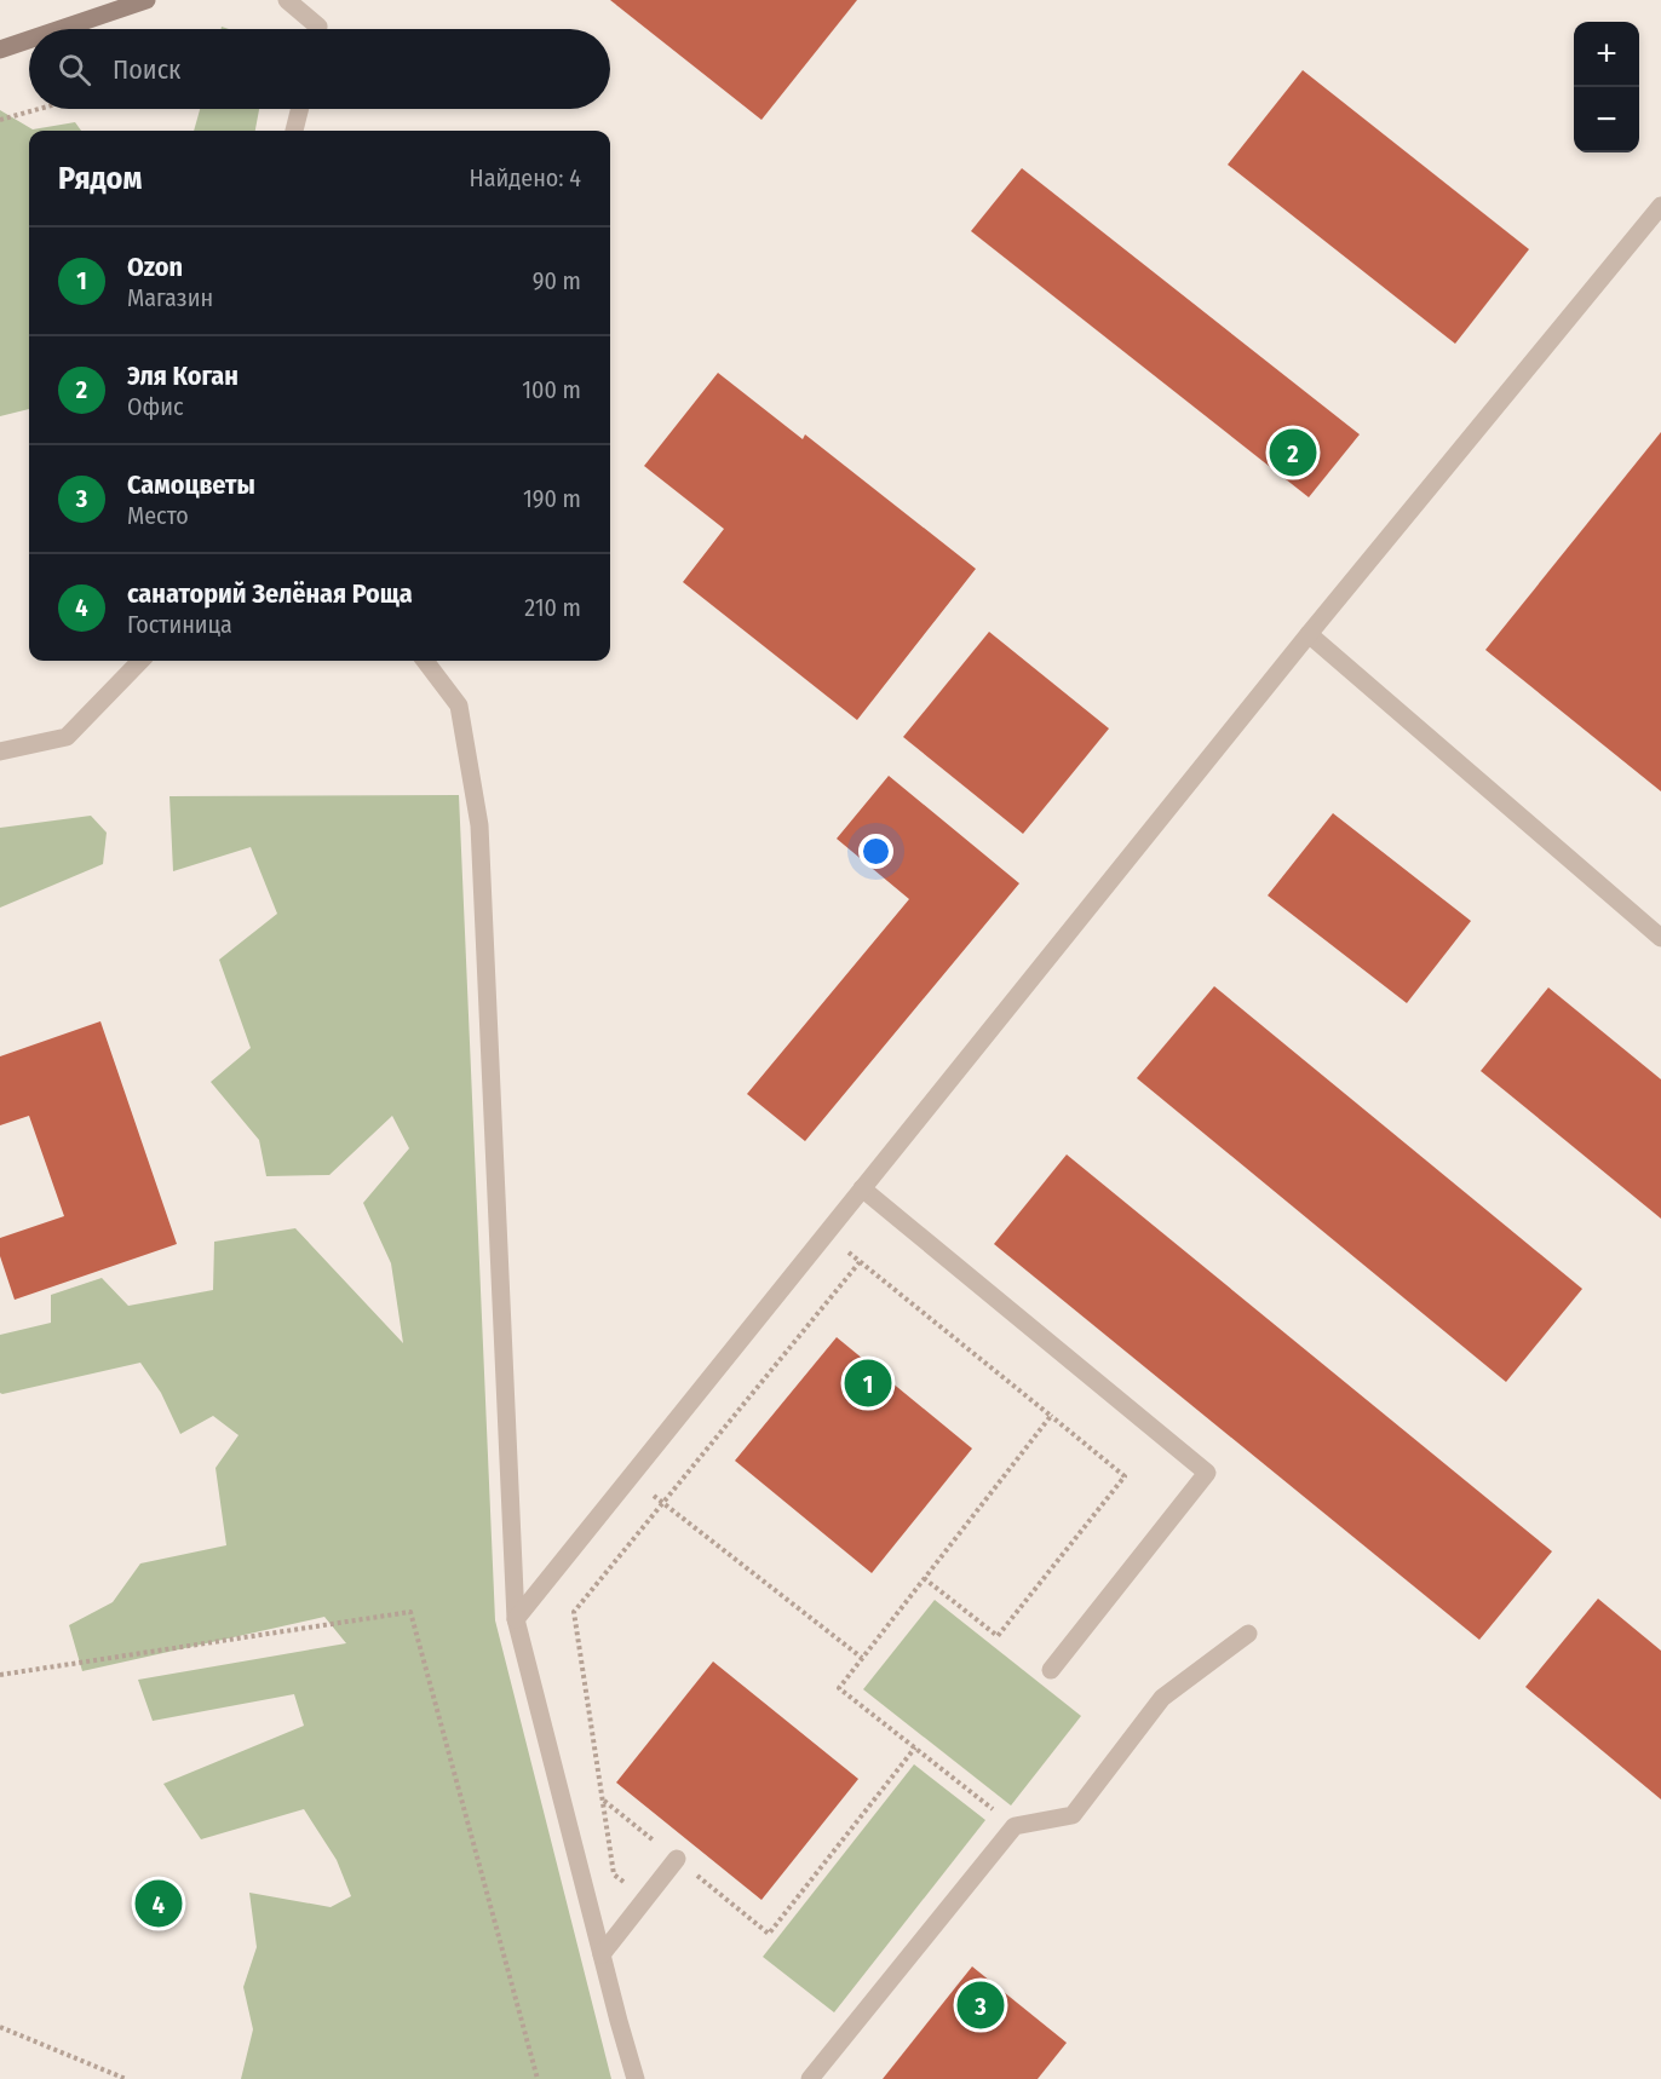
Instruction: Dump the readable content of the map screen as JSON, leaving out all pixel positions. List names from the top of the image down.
{
  "page": {
    "map_buttons": ["+", "−"],
    "search": "Поиск",
    "heading": ["Рядом", "Найдено: 4"],
    "list": [
      {
        "mark": "1",
        "name": "Ozon",
        "note": "Магазин",
        "value": "90 m"
      },
      {
        "mark": "2",
        "name": "Эля Коган",
        "note": "Офис",
        "value": "100 m"
      },
      {
        "mark": "3",
        "name": "Самоцветы",
        "note": "Место",
        "value": "190 m"
      },
      {
        "mark": "4",
        "name": "санаторий Зелёная Роща",
        "note": "Гостиница",
        "value": "210 m"
      }
    ],
    "pins": [
      "2",
      "1",
      "4",
      "3"
    ]
  }
}
